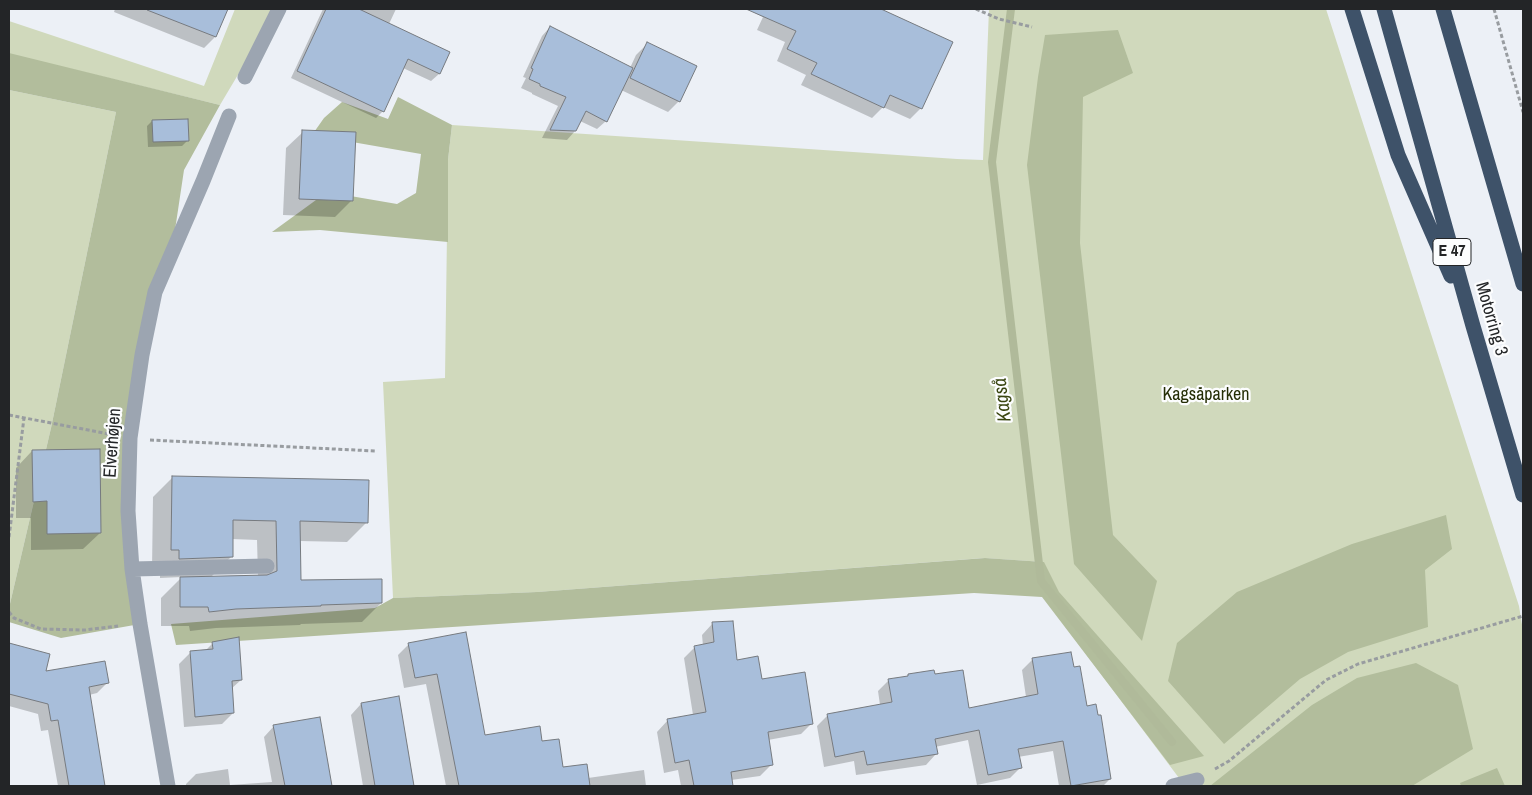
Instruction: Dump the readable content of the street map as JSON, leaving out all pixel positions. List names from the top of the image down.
{
  "streets": {
    "highway": ["E 47", "Motorring 3"],
    "street": ["Elverhøjen"]
  },
  "water": ["Kagså"],
  "parks": ["Kagsåparken"]
}
